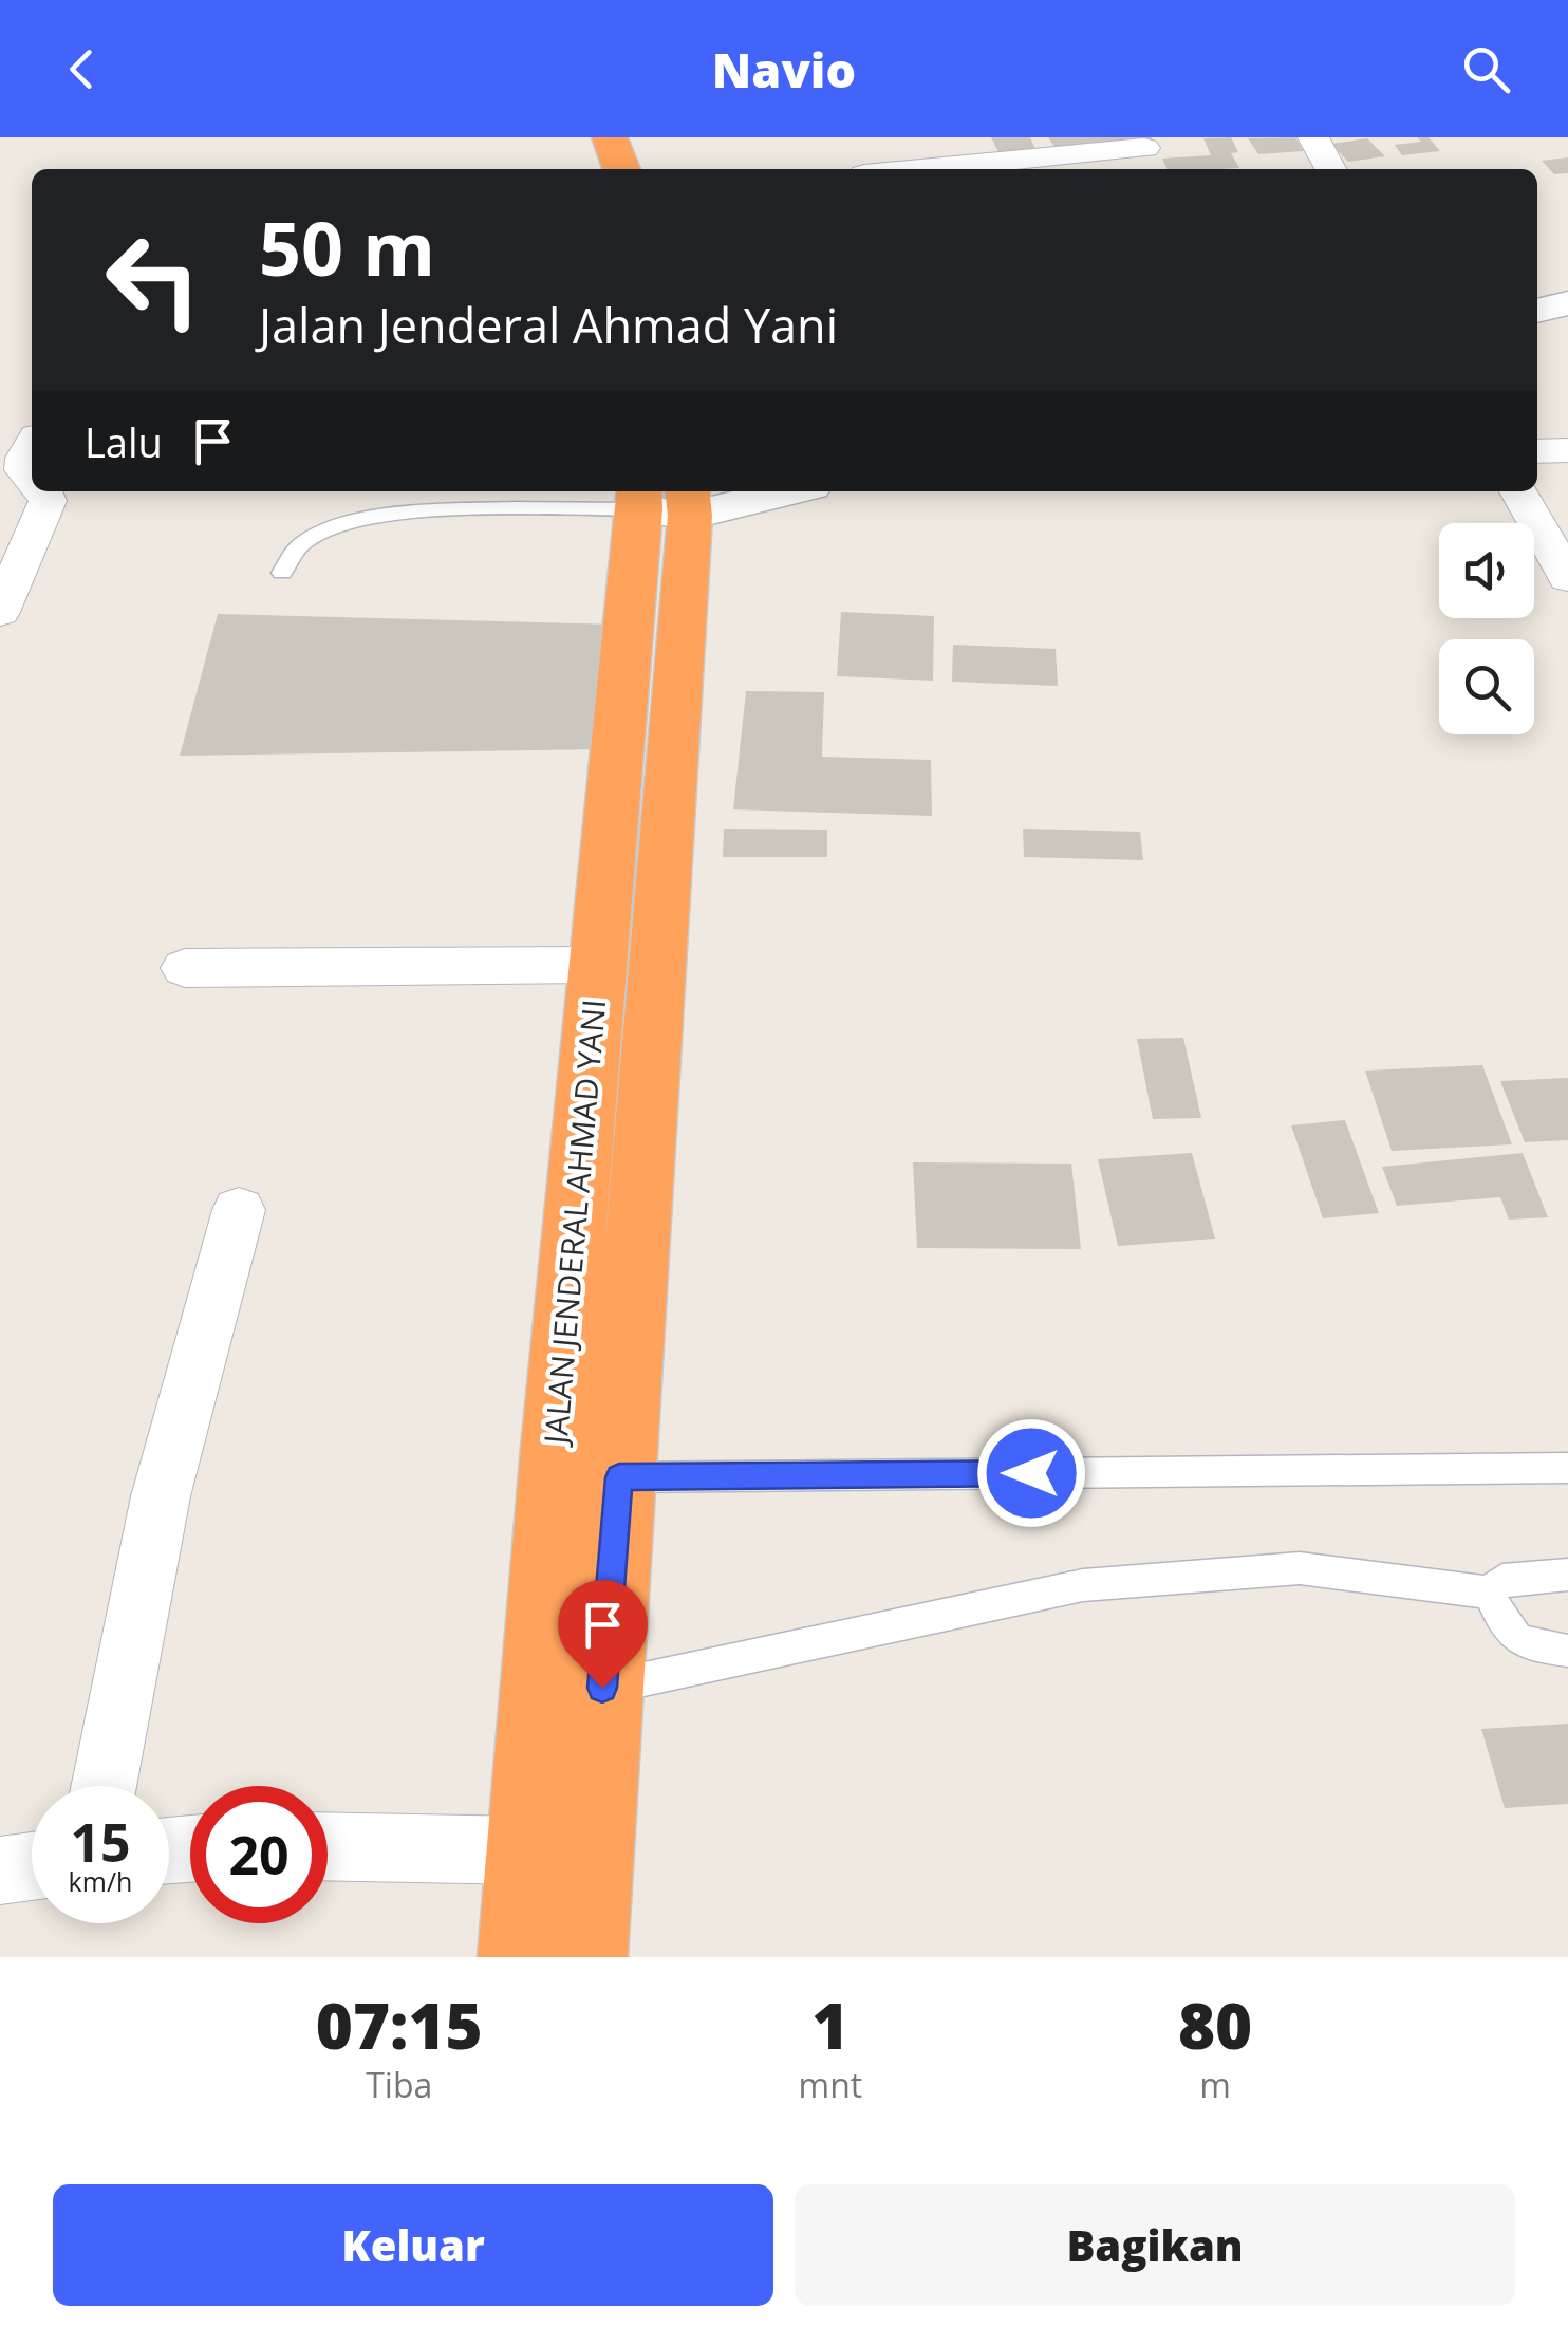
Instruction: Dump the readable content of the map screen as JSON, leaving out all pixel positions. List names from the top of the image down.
{
  "streets": {
    "highway": ["JALAN JENDERAL AHMAD YANI"]
  },
  "page": {
    "header": "Navio",
    "turn": ["50 m", "Jalan Jenderal Ahmad Yani"],
    "then": "Lalu",
    "speed": "15 km/h",
    "limit": "20",
    "eta": [
      "07:15",
      "Tiba",
      "1",
      "mnt",
      "80",
      "m"
    ],
    "buttons": ["Keluar", "Bagikan"]
  }
}
